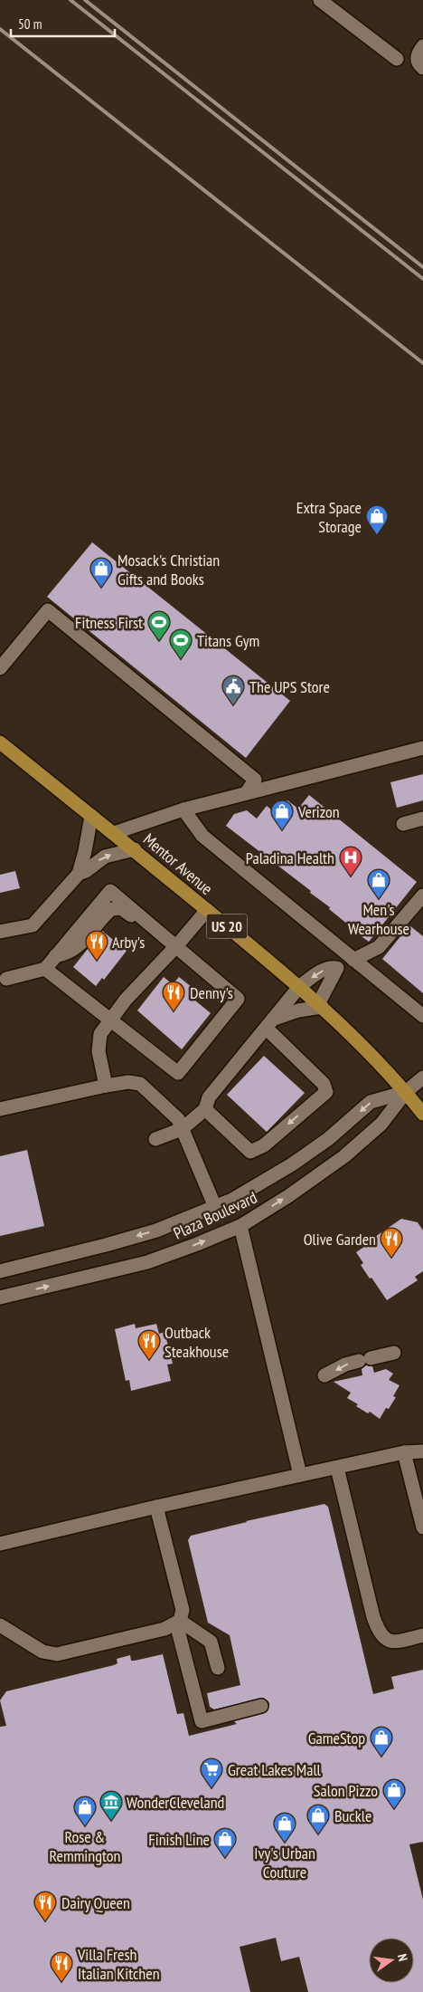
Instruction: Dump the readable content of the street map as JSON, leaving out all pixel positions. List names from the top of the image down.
{
  "streets": {
    "main road": ["Mentor Avenue", "US 20"],
    "street": ["Plaza Boulevard"]
  },
  "crossings": [
    ["Mentor Avenue", "Plaza Boulevard"]
  ],
  "places": {
    "shop": [
      "Extra Space Storage",
      "Mosack's Christian Gifts and Books",
      "Verizon",
      "Men's Wearhouse",
      "GameStop",
      "Salon Pizzo",
      "Rose & Remmington",
      "Buckle",
      "Ivy's Urban Couture",
      "Finish Line"
    ],
    "sports": ["Fitness First", "Titans Gym"],
    "public building": ["The UPS Store"],
    "hospital": ["Paladina Health"],
    "restaurant": [
      "Arby's",
      "Denny's",
      "Olive Garden",
      "Outback Steakhouse",
      "Dairy Queen",
      "Villa Fresh Italian Kitchen"
    ],
    "supermarket": ["Great Lakes Mall"],
    "museum": ["WonderCleveland"]
  },
  "scale_bar": "50 m",
  "north": "right"
}
